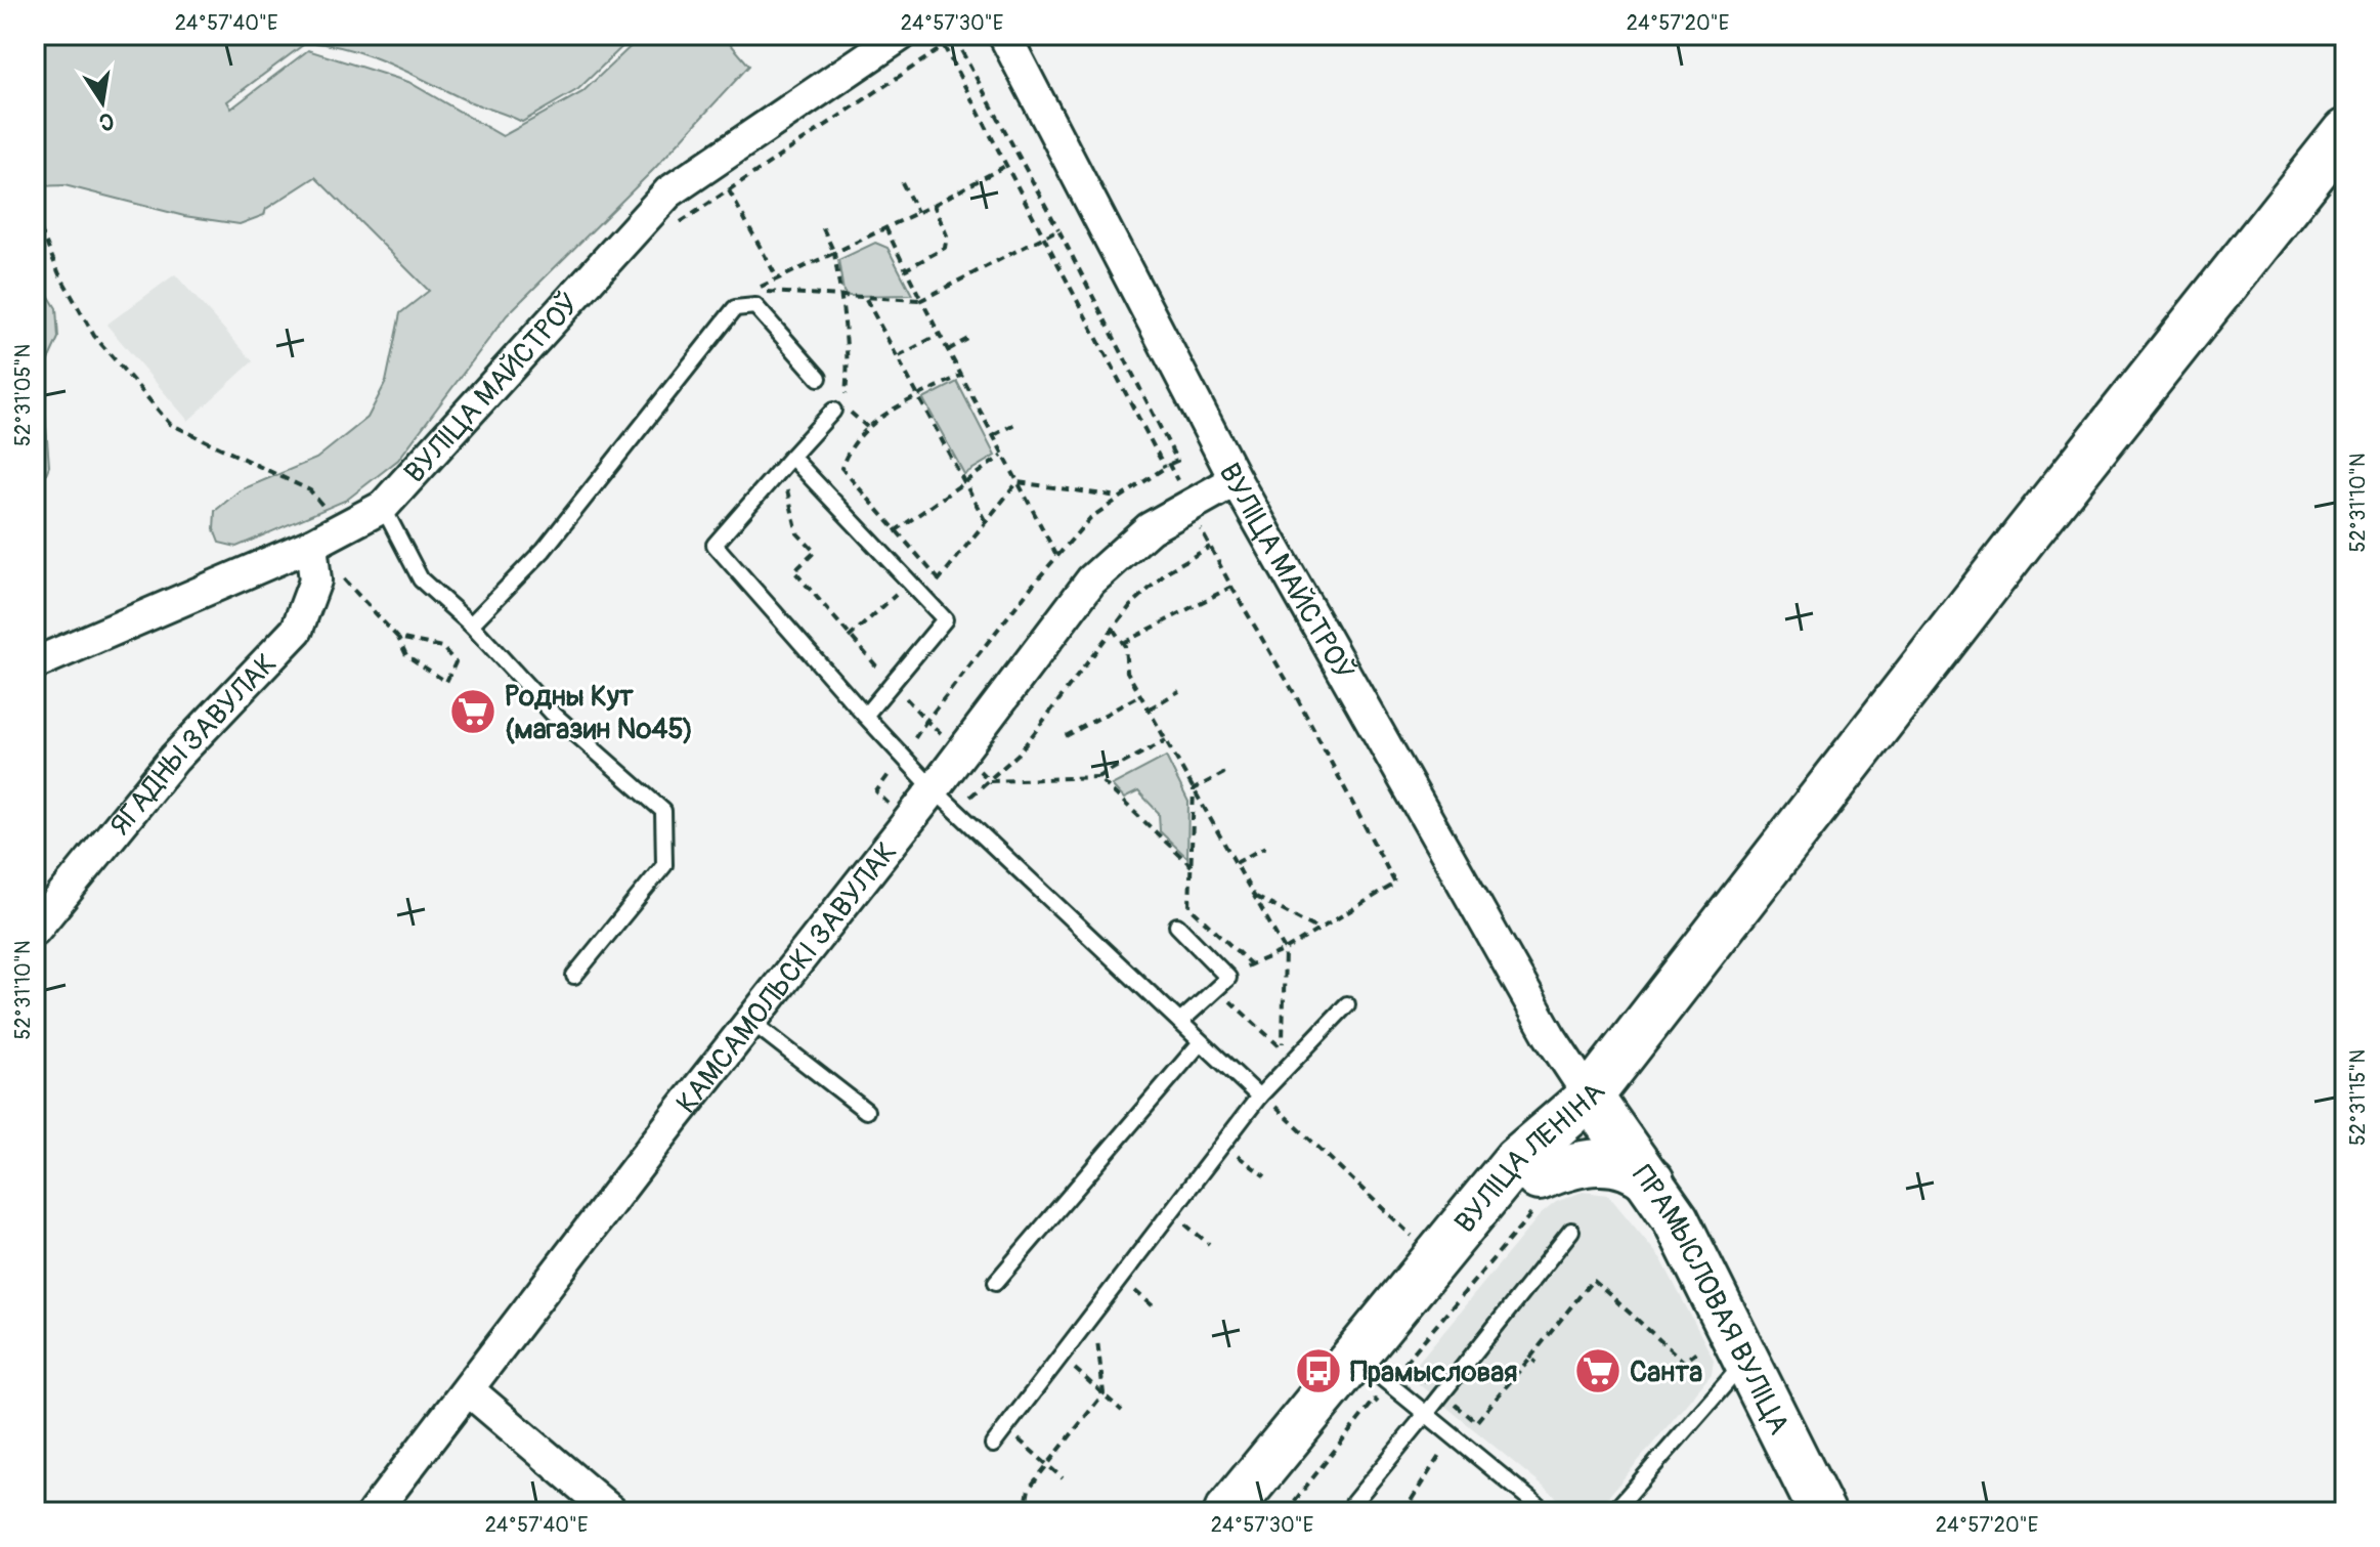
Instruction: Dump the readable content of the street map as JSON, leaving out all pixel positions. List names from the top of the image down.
{
  "streets": {
    "main road": ["ВУЛІЦА ЛЕНІНА", "ПРАМЫСЛОВАЯ ВУЛІЦА"],
    "street": ["ВУЛІЦА МАЙСТРОЎ", "ЯГАДНЫ ЗАВУЛАК", "КАМСАМОЛЬСКІ ЗАВУЛАК"]
  },
  "crossings": [
    ["ВУЛІЦА МАЙСТРОЎ", "ЯГАДНЫ ЗАВУЛАК"],
    ["ВУЛІЦА МАЙСТРОЎ", "КАМСАМОЛЬСКІ ЗАВУЛАК"],
    ["ВУЛІЦА МАЙСТРОЎ", "ВУЛІЦА ЛЕНІНА"],
    ["ВУЛІЦА МАЙСТРОЎ", "ПРАМЫСЛОВАЯ ВУЛІЦА"],
    ["ВУЛІЦА ЛЕНІНА", "ПРАМЫСЛОВАЯ ВУЛІЦА"]
  ],
  "places": {
    "supermarket": ["Родны Кут (магазин №45)", "Санта"],
    "bus stop": ["Прамысловая"]
  },
  "north": "bottom",
  "coordinates": [
    "24°57'40\"E",
    "24°57'30\"E",
    "24°57'20\"E",
    "52°31'05\"N",
    "52°31'10\"N",
    "52°31'15\"N"
  ]
}
